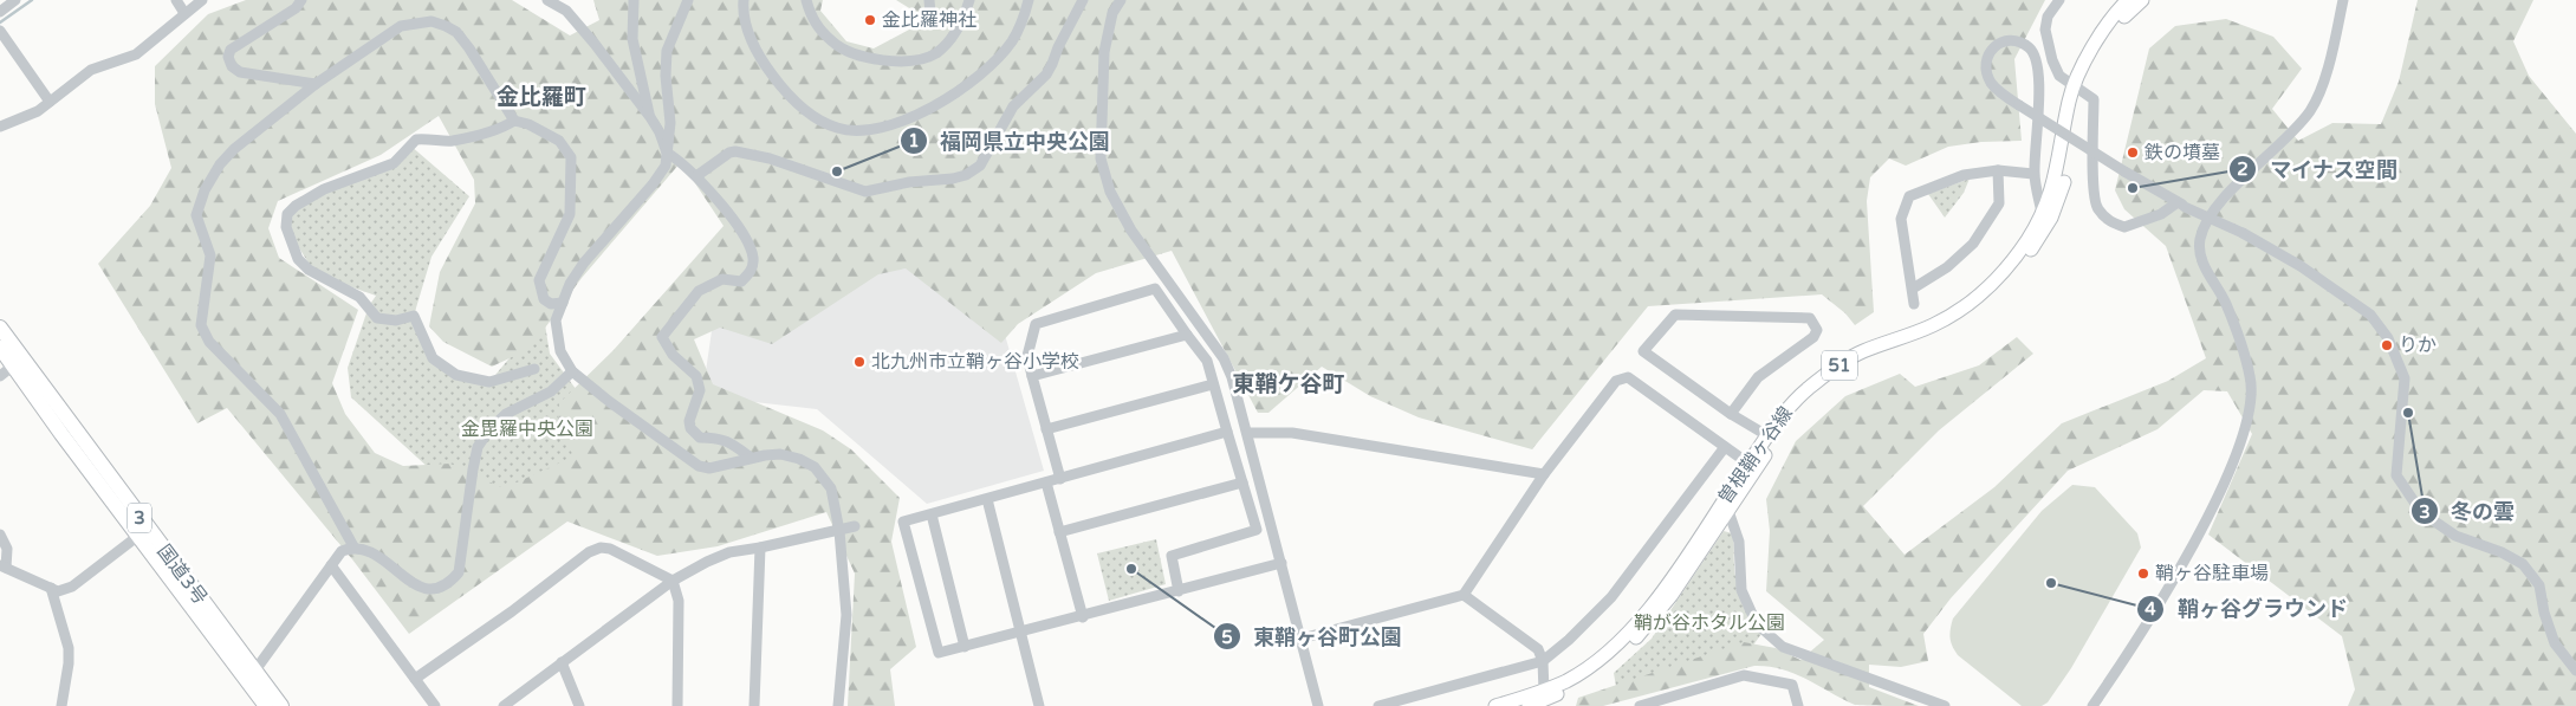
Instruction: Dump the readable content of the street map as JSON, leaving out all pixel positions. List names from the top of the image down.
{
  "streets": {
    "highway": ["3", "国道3号"],
    "main road": ["51", "曽根鞘ヶ谷線"]
  },
  "districts": ["金比羅町", "東鞘ケ谷町"],
  "parks": ["金毘羅中央公園", "鞘が谷ホタル公園"],
  "places": [
    "金比羅神社",
    "鉄の墳墓",
    "福岡県立中央公園",
    "マイナス空間",
    "りか",
    "北九州市立鞘ヶ谷小学校",
    "冬の雲",
    "東鞘ヶ谷町公園",
    "鞘ヶ谷駐車場",
    "鞘ヶ谷グラウンド"
  ]
}
